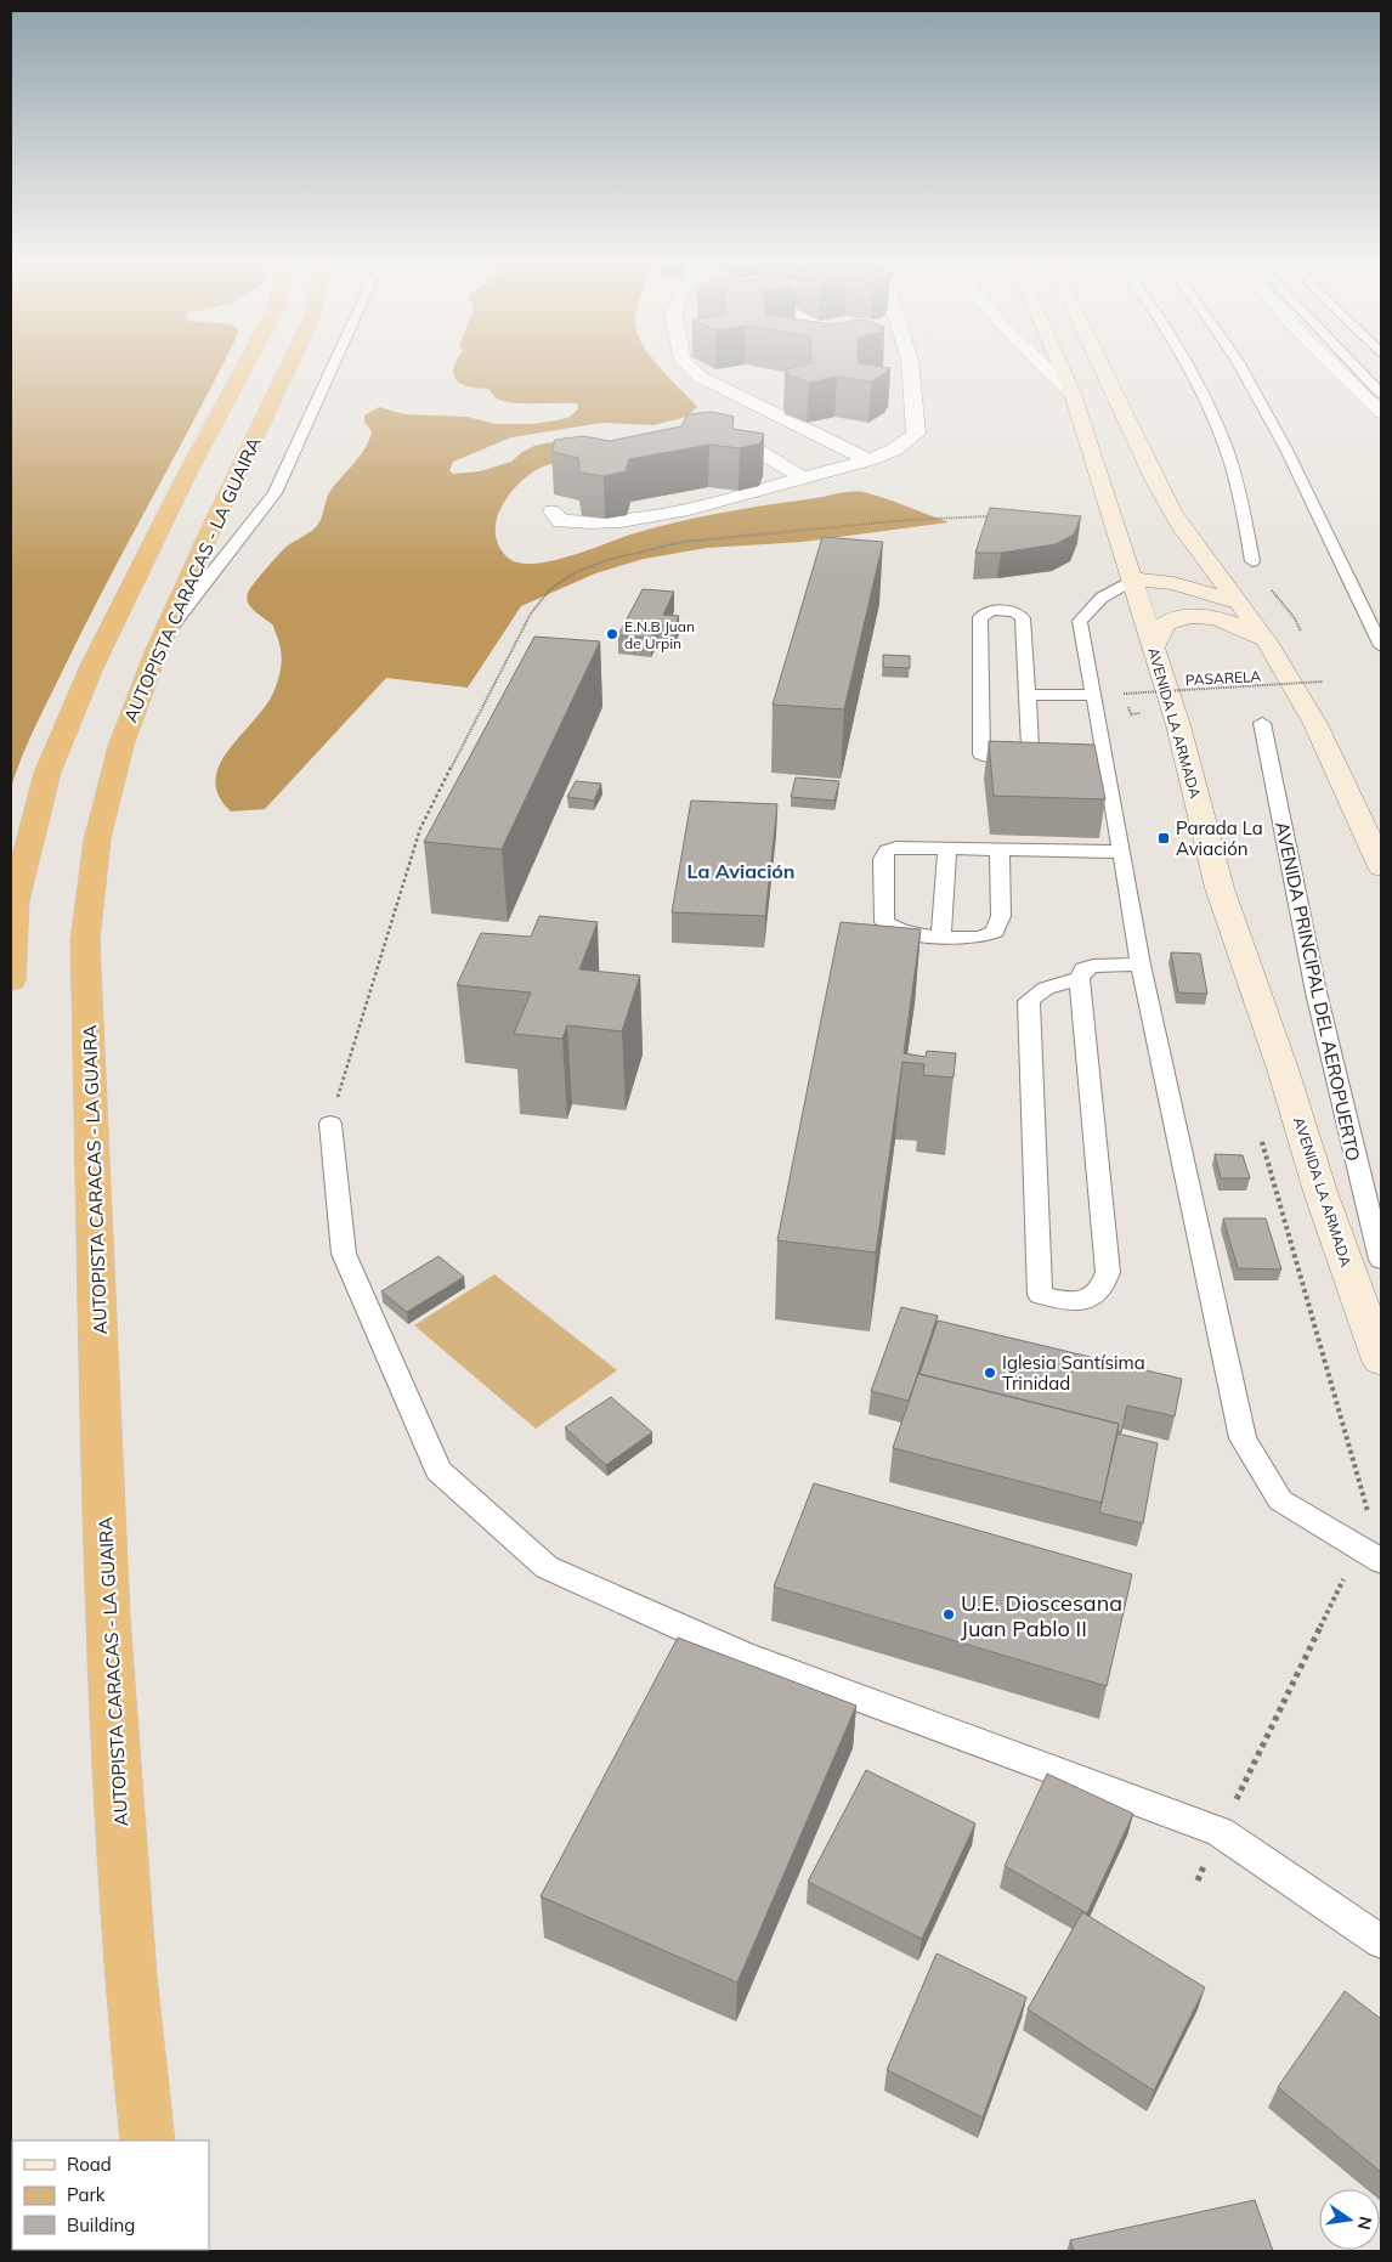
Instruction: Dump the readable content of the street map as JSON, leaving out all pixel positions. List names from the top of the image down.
{
  "streets": {
    "highway": ["AUTOPISTA CARACAS - LA GUAIRA"],
    "main road": ["AVENIDA LA ARMADA"],
    "lane": ["AVENIDA PRINCIPAL DEL AEROPUERTO"],
    "path": ["PASARELA"]
  },
  "districts": ["La Aviación"],
  "places": {
    "other": ["E.N.B Juan de Urpin", "Iglesia Santísima Trinidad", "U.E. Dioscesana Juan Pablo II"],
    "transit": ["Parada La Aviación"]
  },
  "legend": ["Road", "Park", "Building"],
  "north": "right"
}
